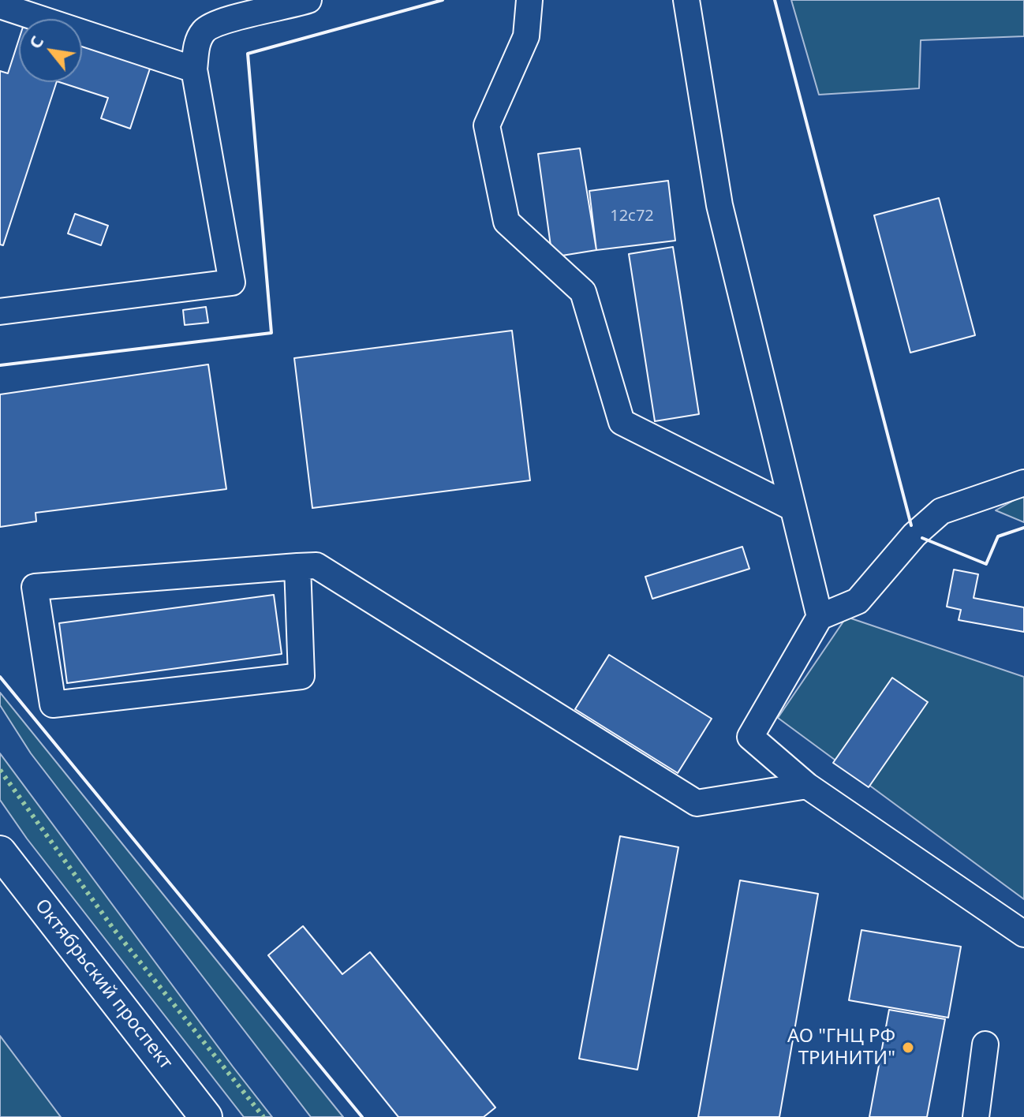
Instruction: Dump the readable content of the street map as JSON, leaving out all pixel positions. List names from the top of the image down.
{
  "streets": {
    "main road": ["Октябрьский проспект"]
  },
  "places": ["АО \"ГНЦ РФ ТРИНИТИ\""],
  "house_numbers": ["12с72"],
  "north": "top left"
}
